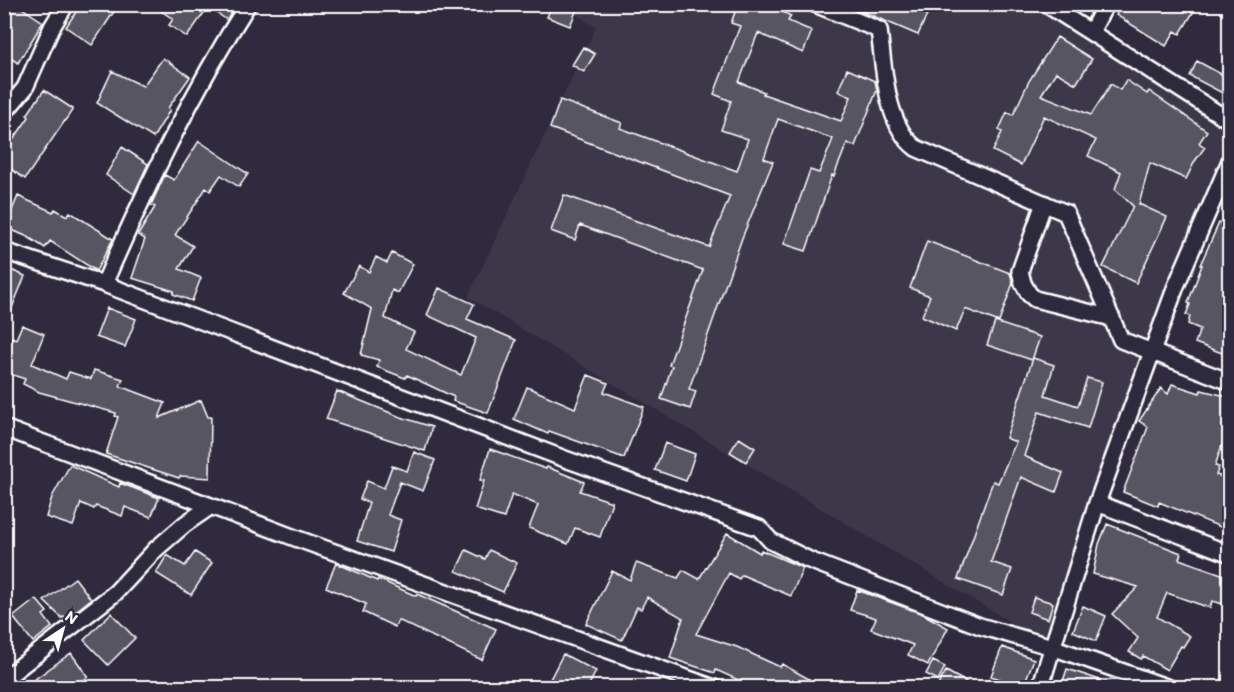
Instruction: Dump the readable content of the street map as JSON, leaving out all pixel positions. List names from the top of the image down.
{
  "north": "top right"
}
